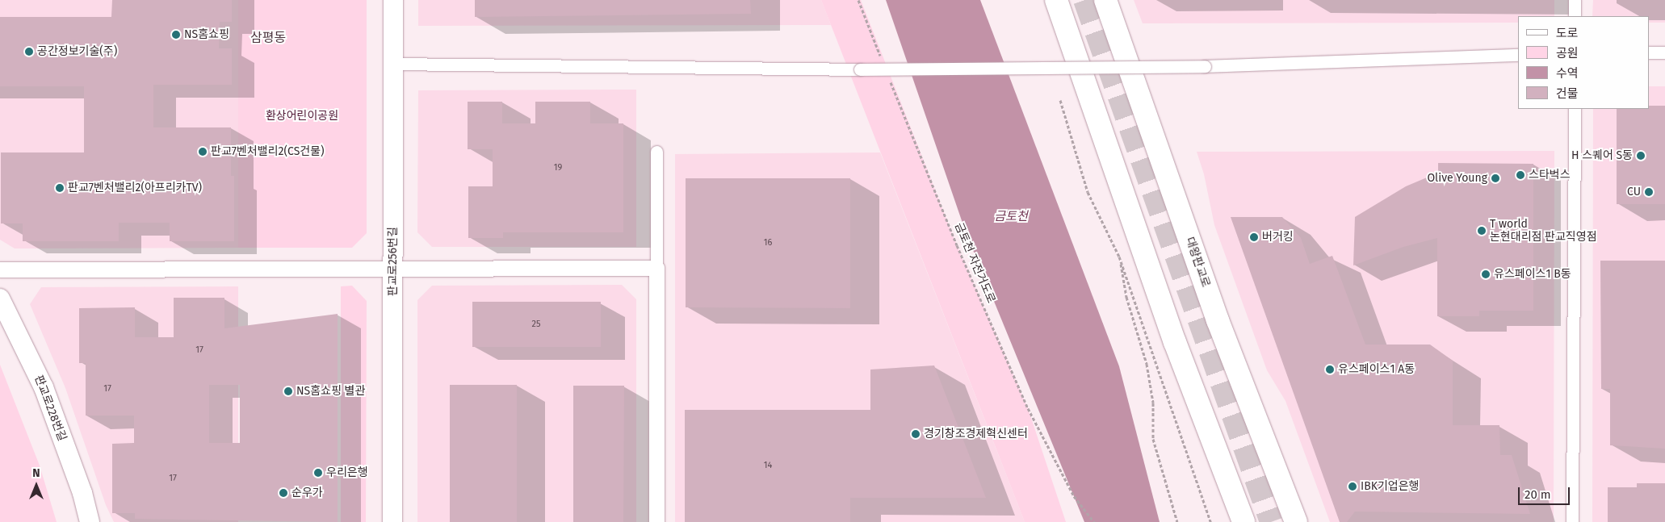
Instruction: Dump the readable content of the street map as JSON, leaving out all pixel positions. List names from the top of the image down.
{
  "streets": {
    "main road": ["대왕판교로"],
    "street": ["판교로256번길", "판교로228번길"],
    "path": ["금토천 자전거도로"]
  },
  "districts": ["삼평동"],
  "water": ["금토천"],
  "parks": ["환상어린이공원"],
  "places": [
    "NS홈쇼핑",
    "공간정보기술(주)",
    "판교7벤처밸리2(CS건물)",
    "H 스퀘어 S동",
    "스타벅스",
    "Olive Young",
    "판교7벤처밸리2(아프리카TV)",
    "CU",
    "T world 논현대리점 판교직영점",
    "버거킹",
    "유스페이스1 B동",
    "유스페이스1 A동",
    "NS홈쇼핑 별관",
    "경기창조경제혁신센터",
    "우리은행",
    "IBK기업은행",
    "순우가"
  ],
  "house_numbers": [
    "19",
    "16",
    "25",
    "17",
    "17",
    "14",
    "17"
  ],
  "legend": [
    "도로",
    "공원",
    "수역",
    "건물"
  ],
  "scale_bar": "20 m",
  "north": "top"
}
